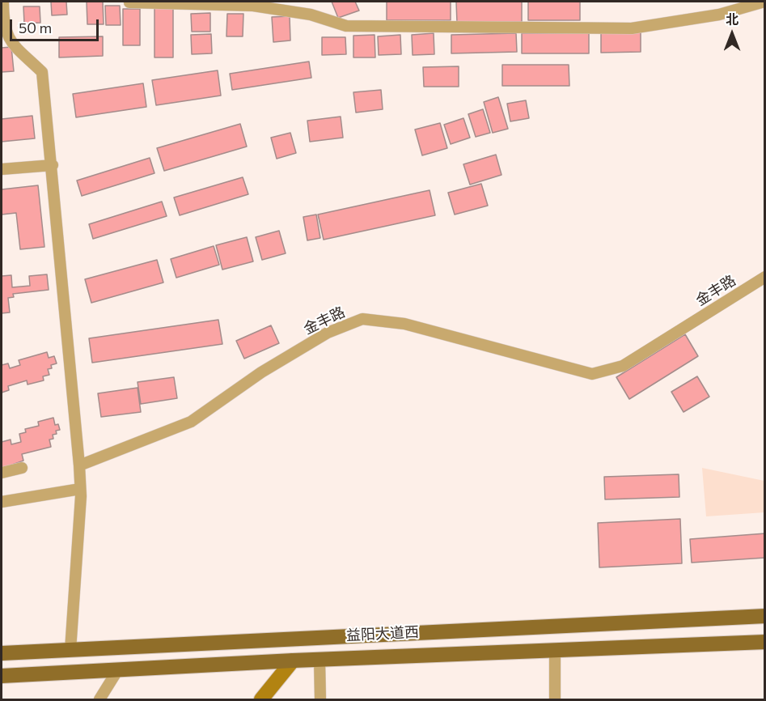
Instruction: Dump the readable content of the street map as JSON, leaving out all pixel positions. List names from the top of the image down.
{
  "streets": {
    "main road": ["益阳大道西"],
    "street": ["金丰路"]
  },
  "scale_bar": "50 m",
  "north": "top"
}
